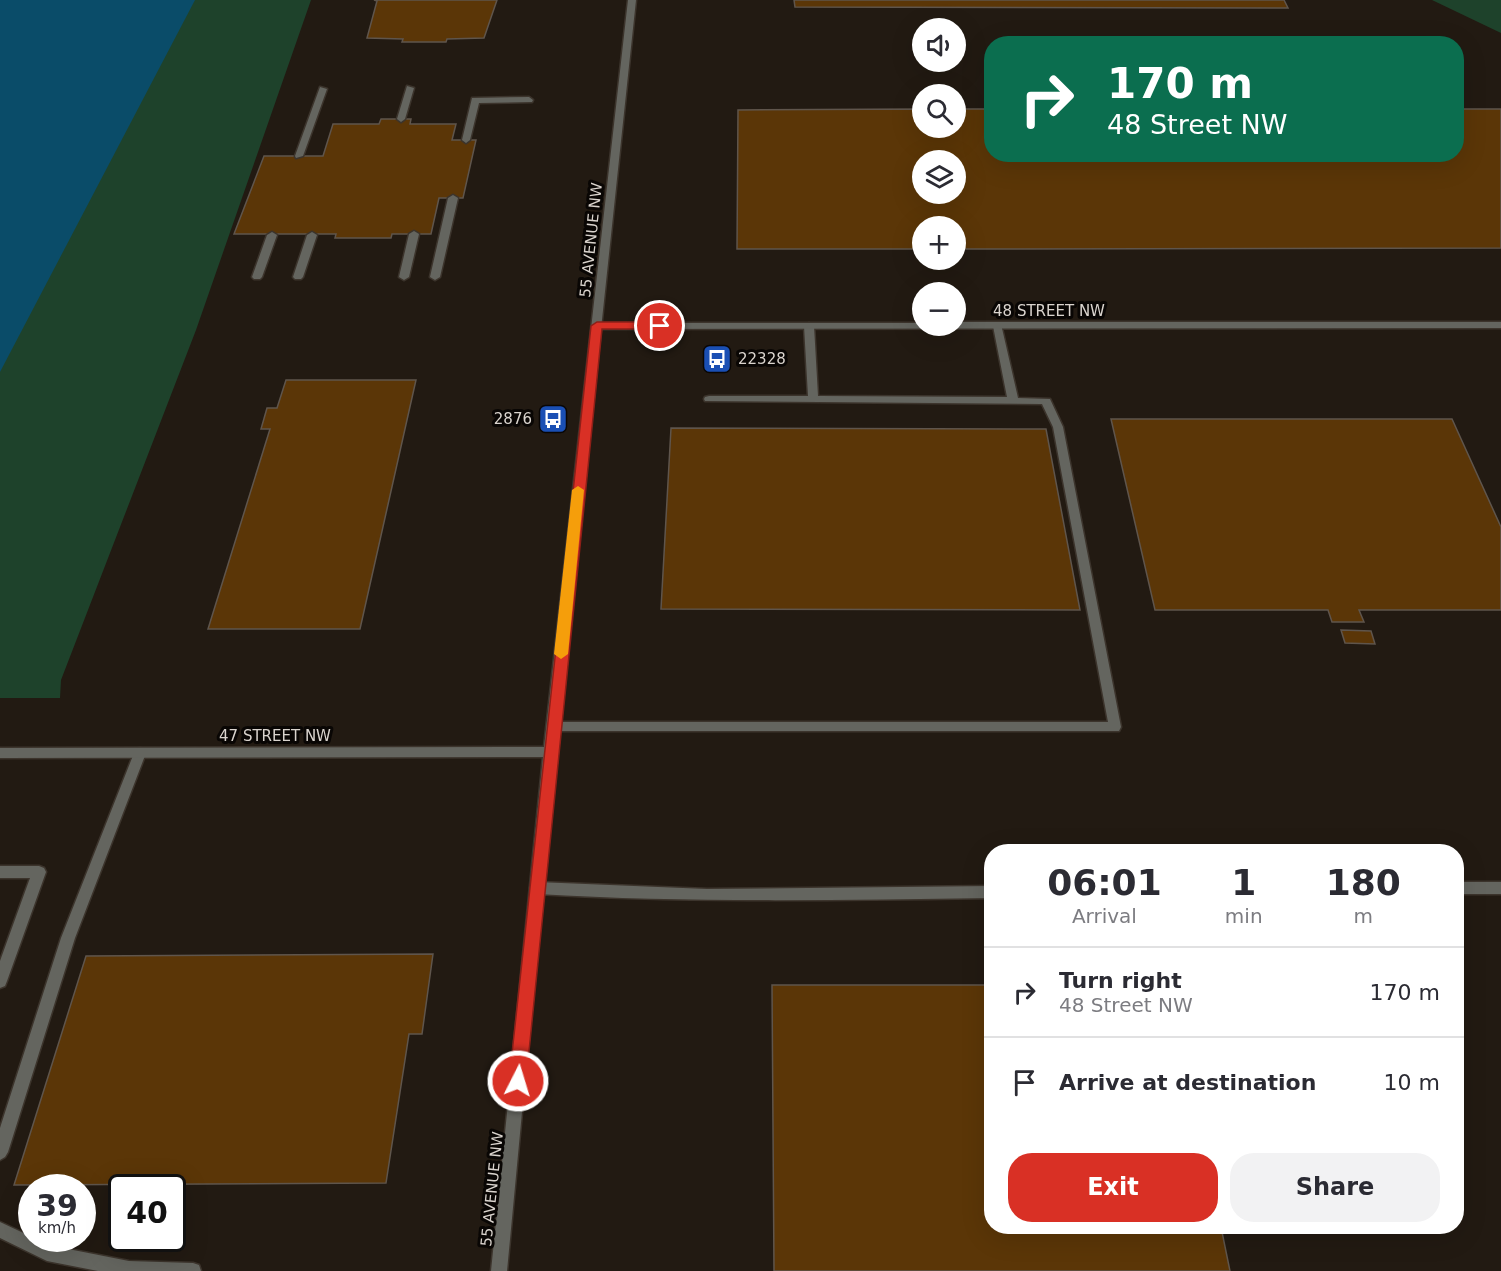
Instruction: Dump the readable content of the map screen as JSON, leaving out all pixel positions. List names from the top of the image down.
{
  "streets": {
    "street": ["55 AVENUE NW", "48 STREET NW", "47 STREET NW"]
  },
  "crossings": [
    ["55 AVENUE NW", "48 STREET NW"],
    ["55 AVENUE NW", "47 STREET NW"]
  ],
  "places": {
    "bus stop": ["22328", "2876"]
  },
  "page": {
    "map_buttons": ["+", "−"],
    "turn": ["170 m", "48 Street NW"],
    "eta": [
      "06:01",
      "Arrival",
      "1",
      "min",
      "180",
      "m"
    ],
    "list": [
      {
        "name": "Turn right",
        "note": "48 Street NW",
        "value": "170 m"
      },
      {
        "name": "Arrive at destination",
        "value": "10 m"
      }
    ],
    "buttons": ["Exit", "Share"],
    "speed": "39 km/h",
    "limit": "40"
  }
}
